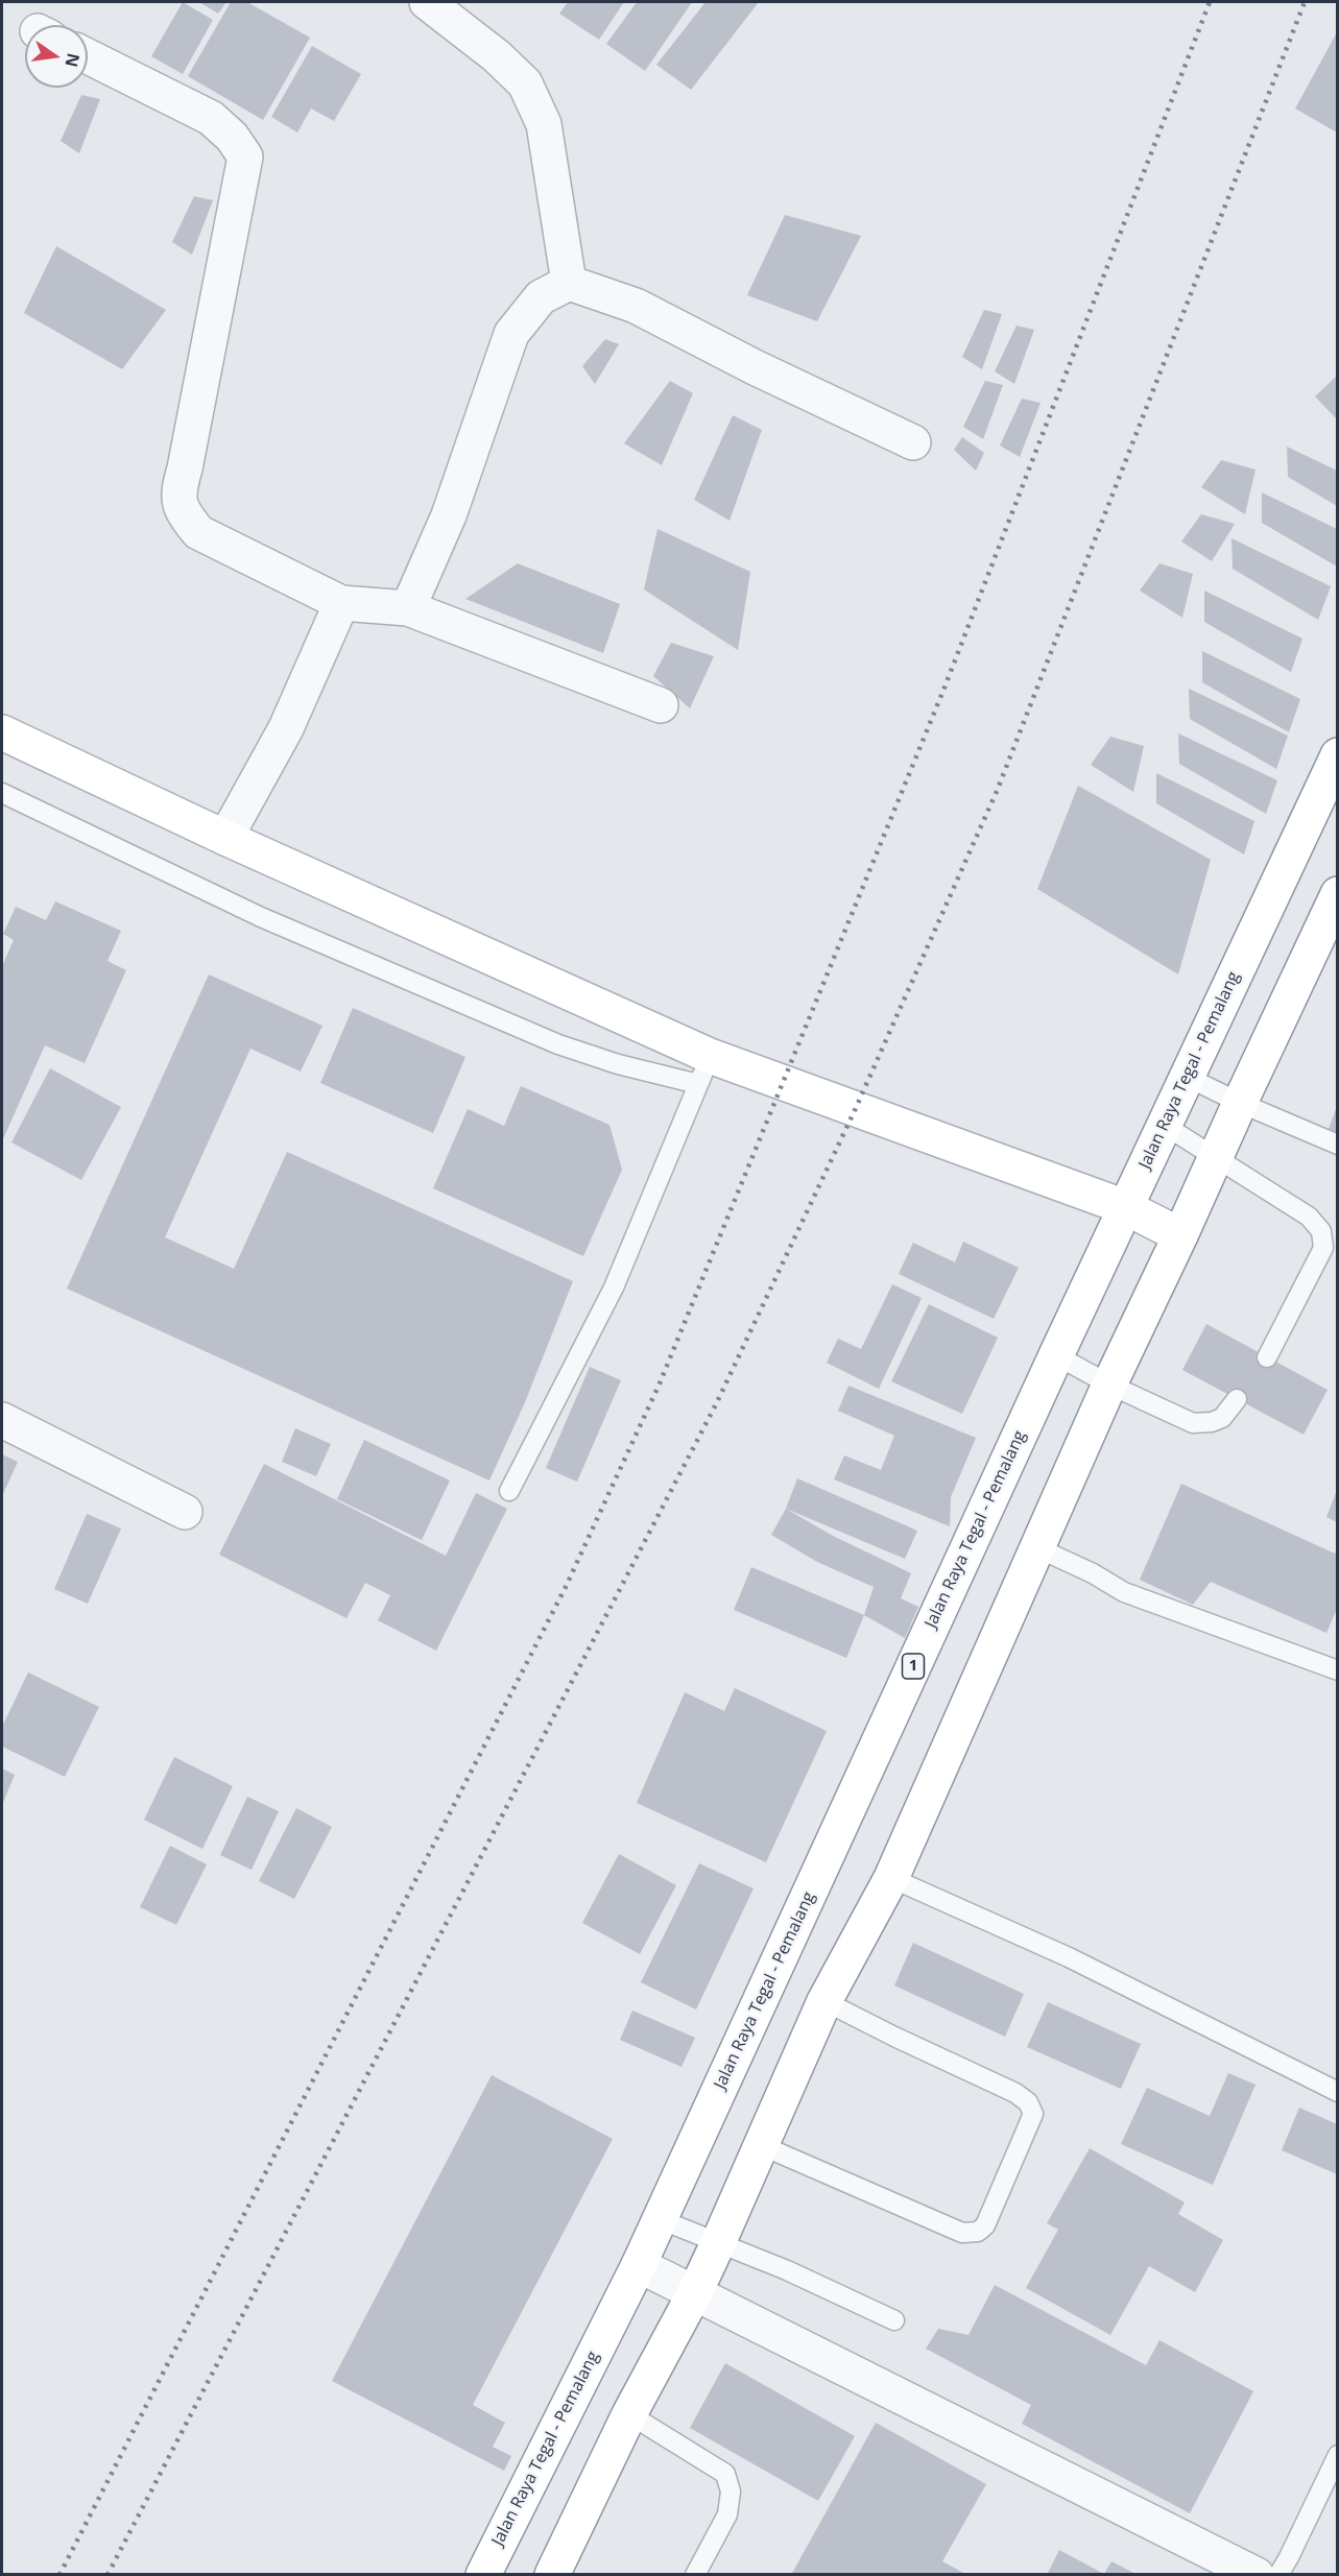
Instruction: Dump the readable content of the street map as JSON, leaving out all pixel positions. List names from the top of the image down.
{
  "streets": {
    "main road": ["Jalan Raya Tegal - Pemalang", "1"]
  },
  "north": "right"
}
